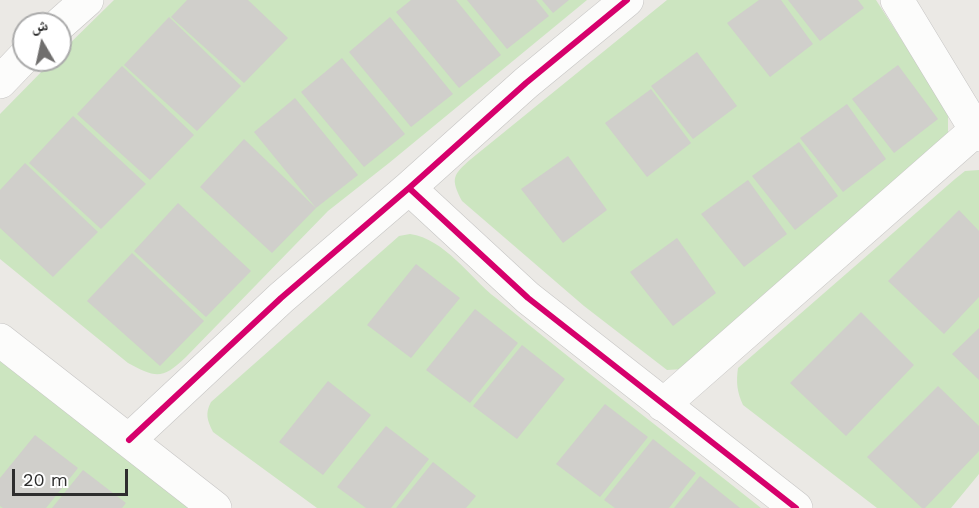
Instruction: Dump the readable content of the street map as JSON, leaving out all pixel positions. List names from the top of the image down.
{
  "scale_bar": "20 m",
  "north": "top"
}
